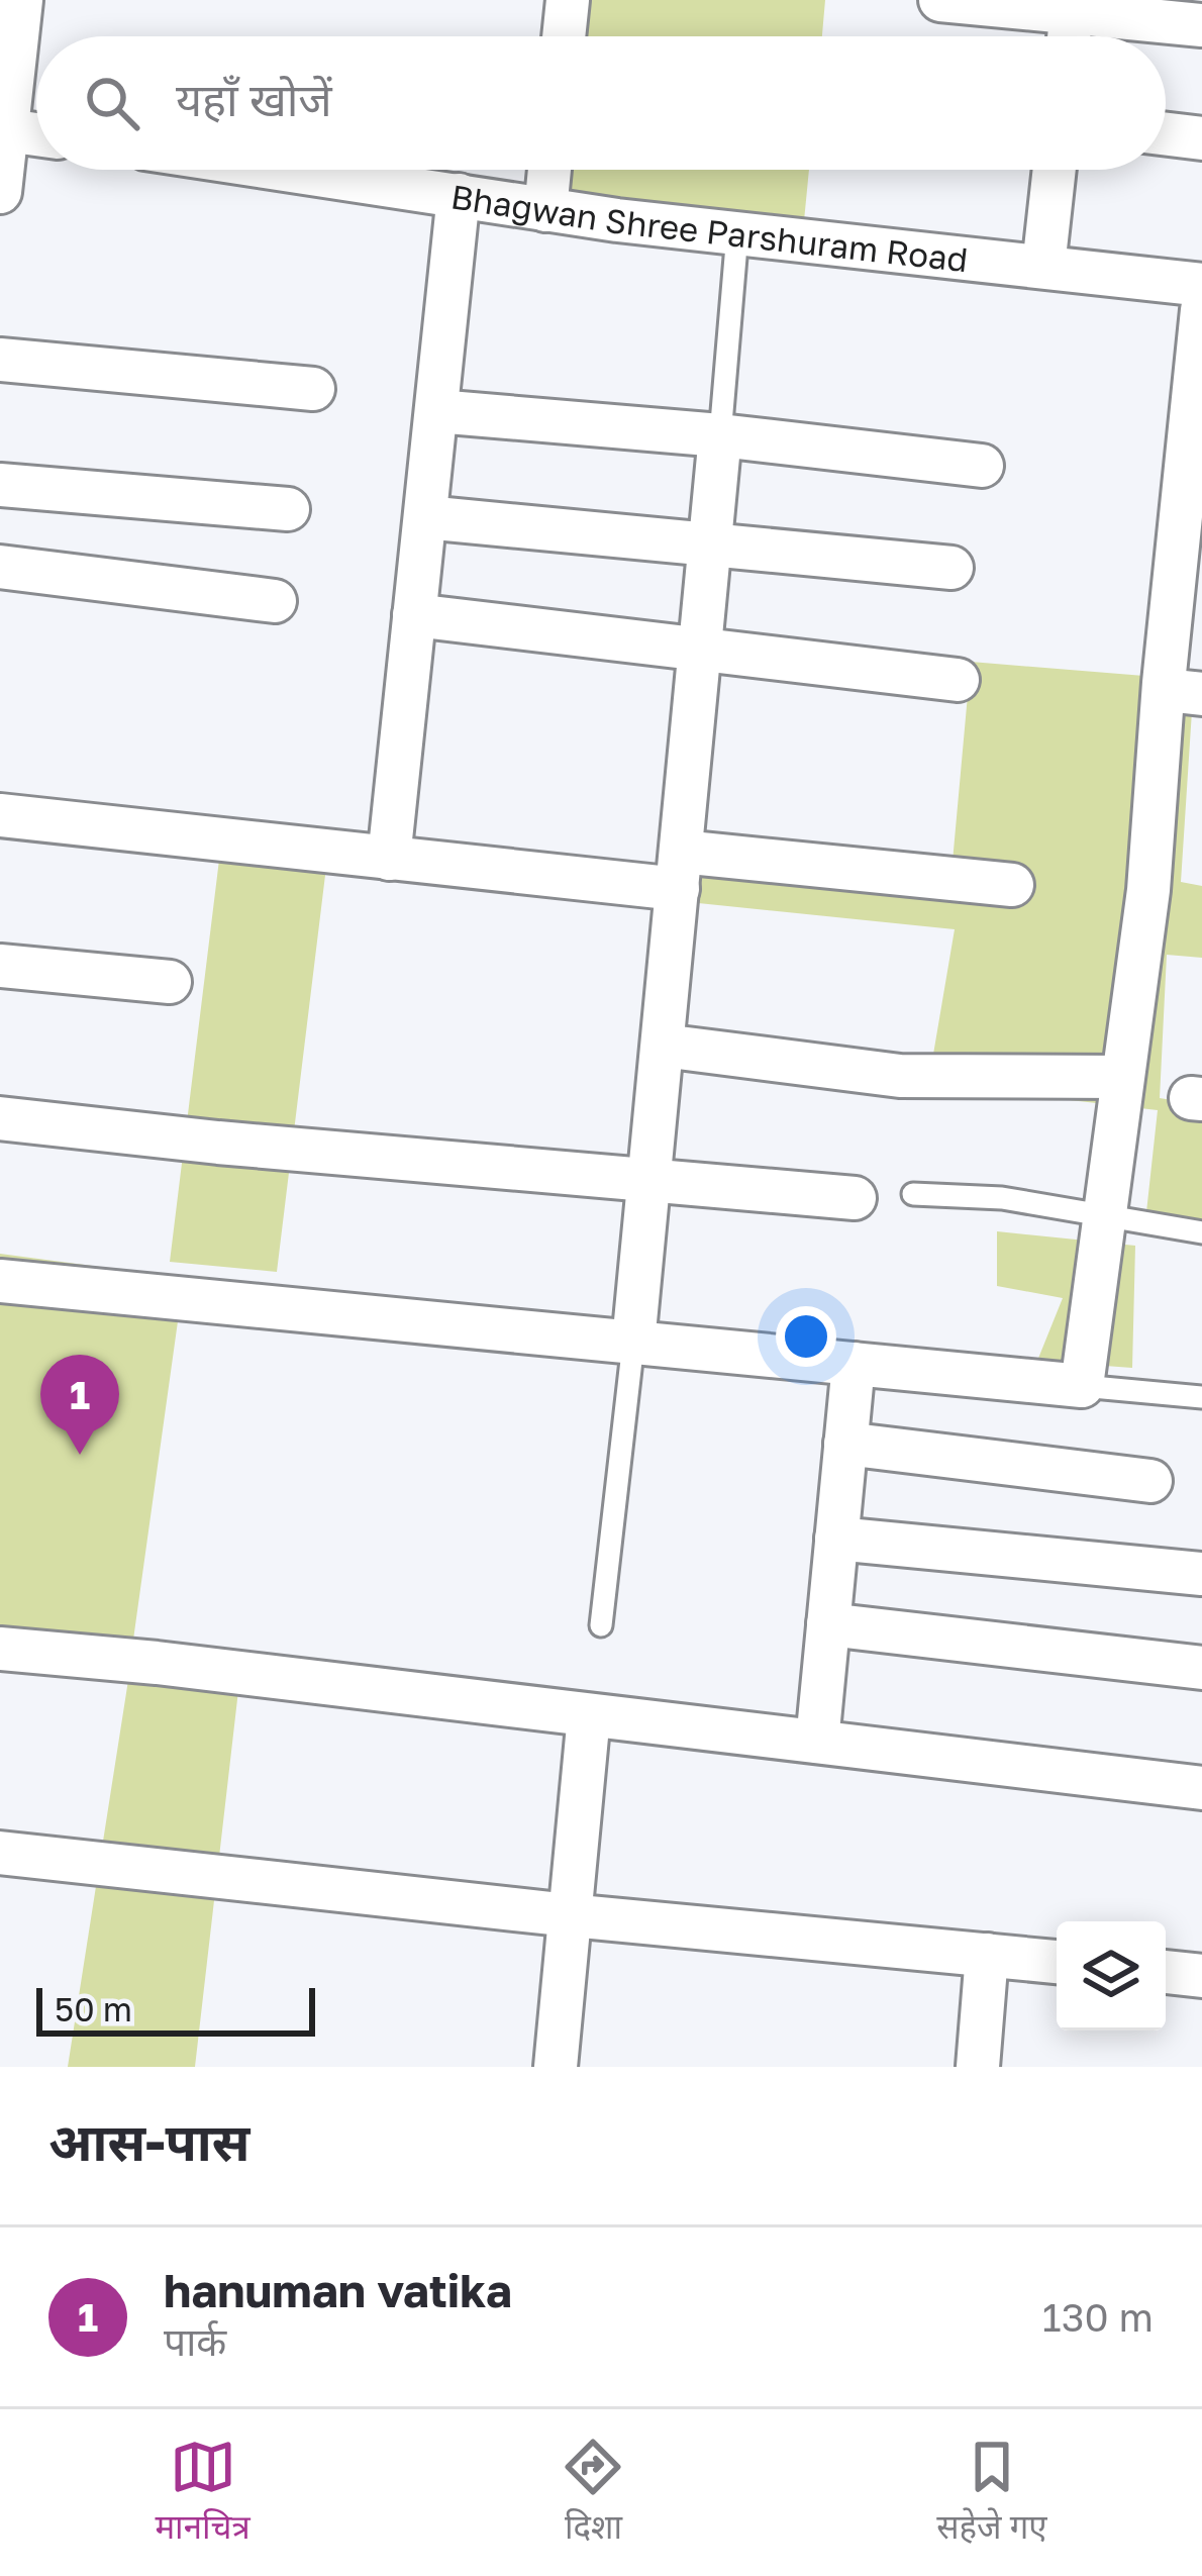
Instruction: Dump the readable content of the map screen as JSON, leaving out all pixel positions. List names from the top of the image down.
{
  "streets": {
    "street": ["Bhagwan Shree Parshuram Road"]
  },
  "scale_bar": "50 m",
  "page": {
    "search": "यहाँ खोजें",
    "pins": "1",
    "scale": "50 m",
    "heading": "आस-पास",
    "list": [
      {
        "mark": "1",
        "name": "hanuman vatika",
        "note": "पार्क",
        "value": "130 m"
      }
    ],
    "nav": ["मानचित्र", "दिशा", "सहेजे गए"]
  }
}
